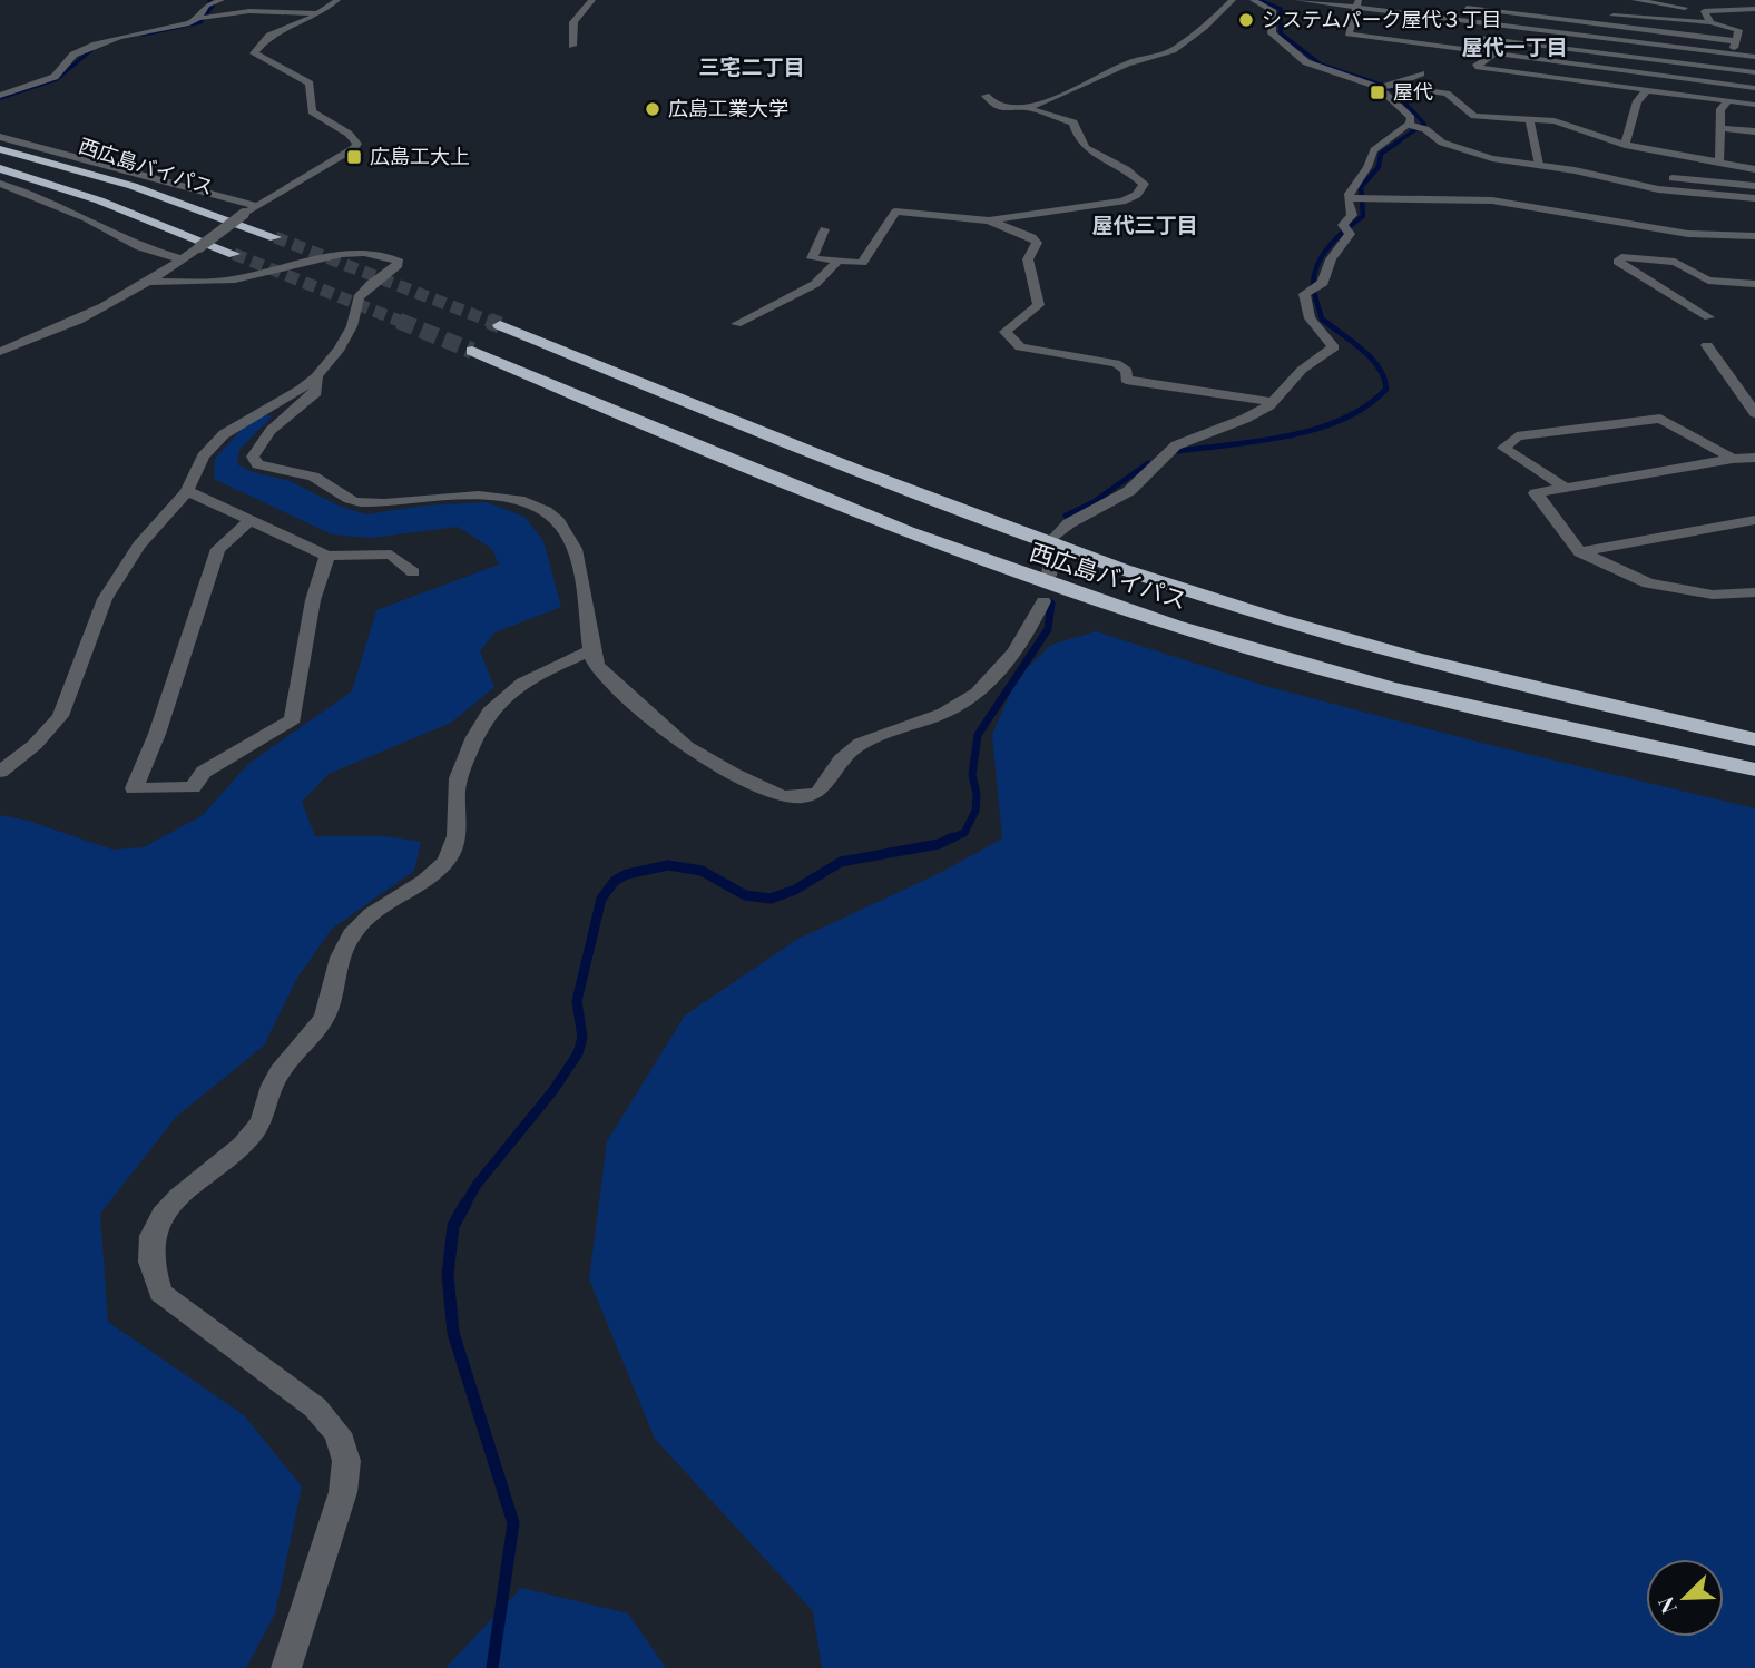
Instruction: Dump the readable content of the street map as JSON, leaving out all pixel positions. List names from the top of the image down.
{
  "streets": {
    "highway": ["西広島バイパス"]
  },
  "districts": ["屋代一丁目", "三宅二丁目", "屋代三丁目"],
  "places": {
    "other": ["システムパーク屋代３丁目", "広島工業大学"],
    "transit": ["屋代", "広島工大上"]
  },
  "north": "bottom left"
}
